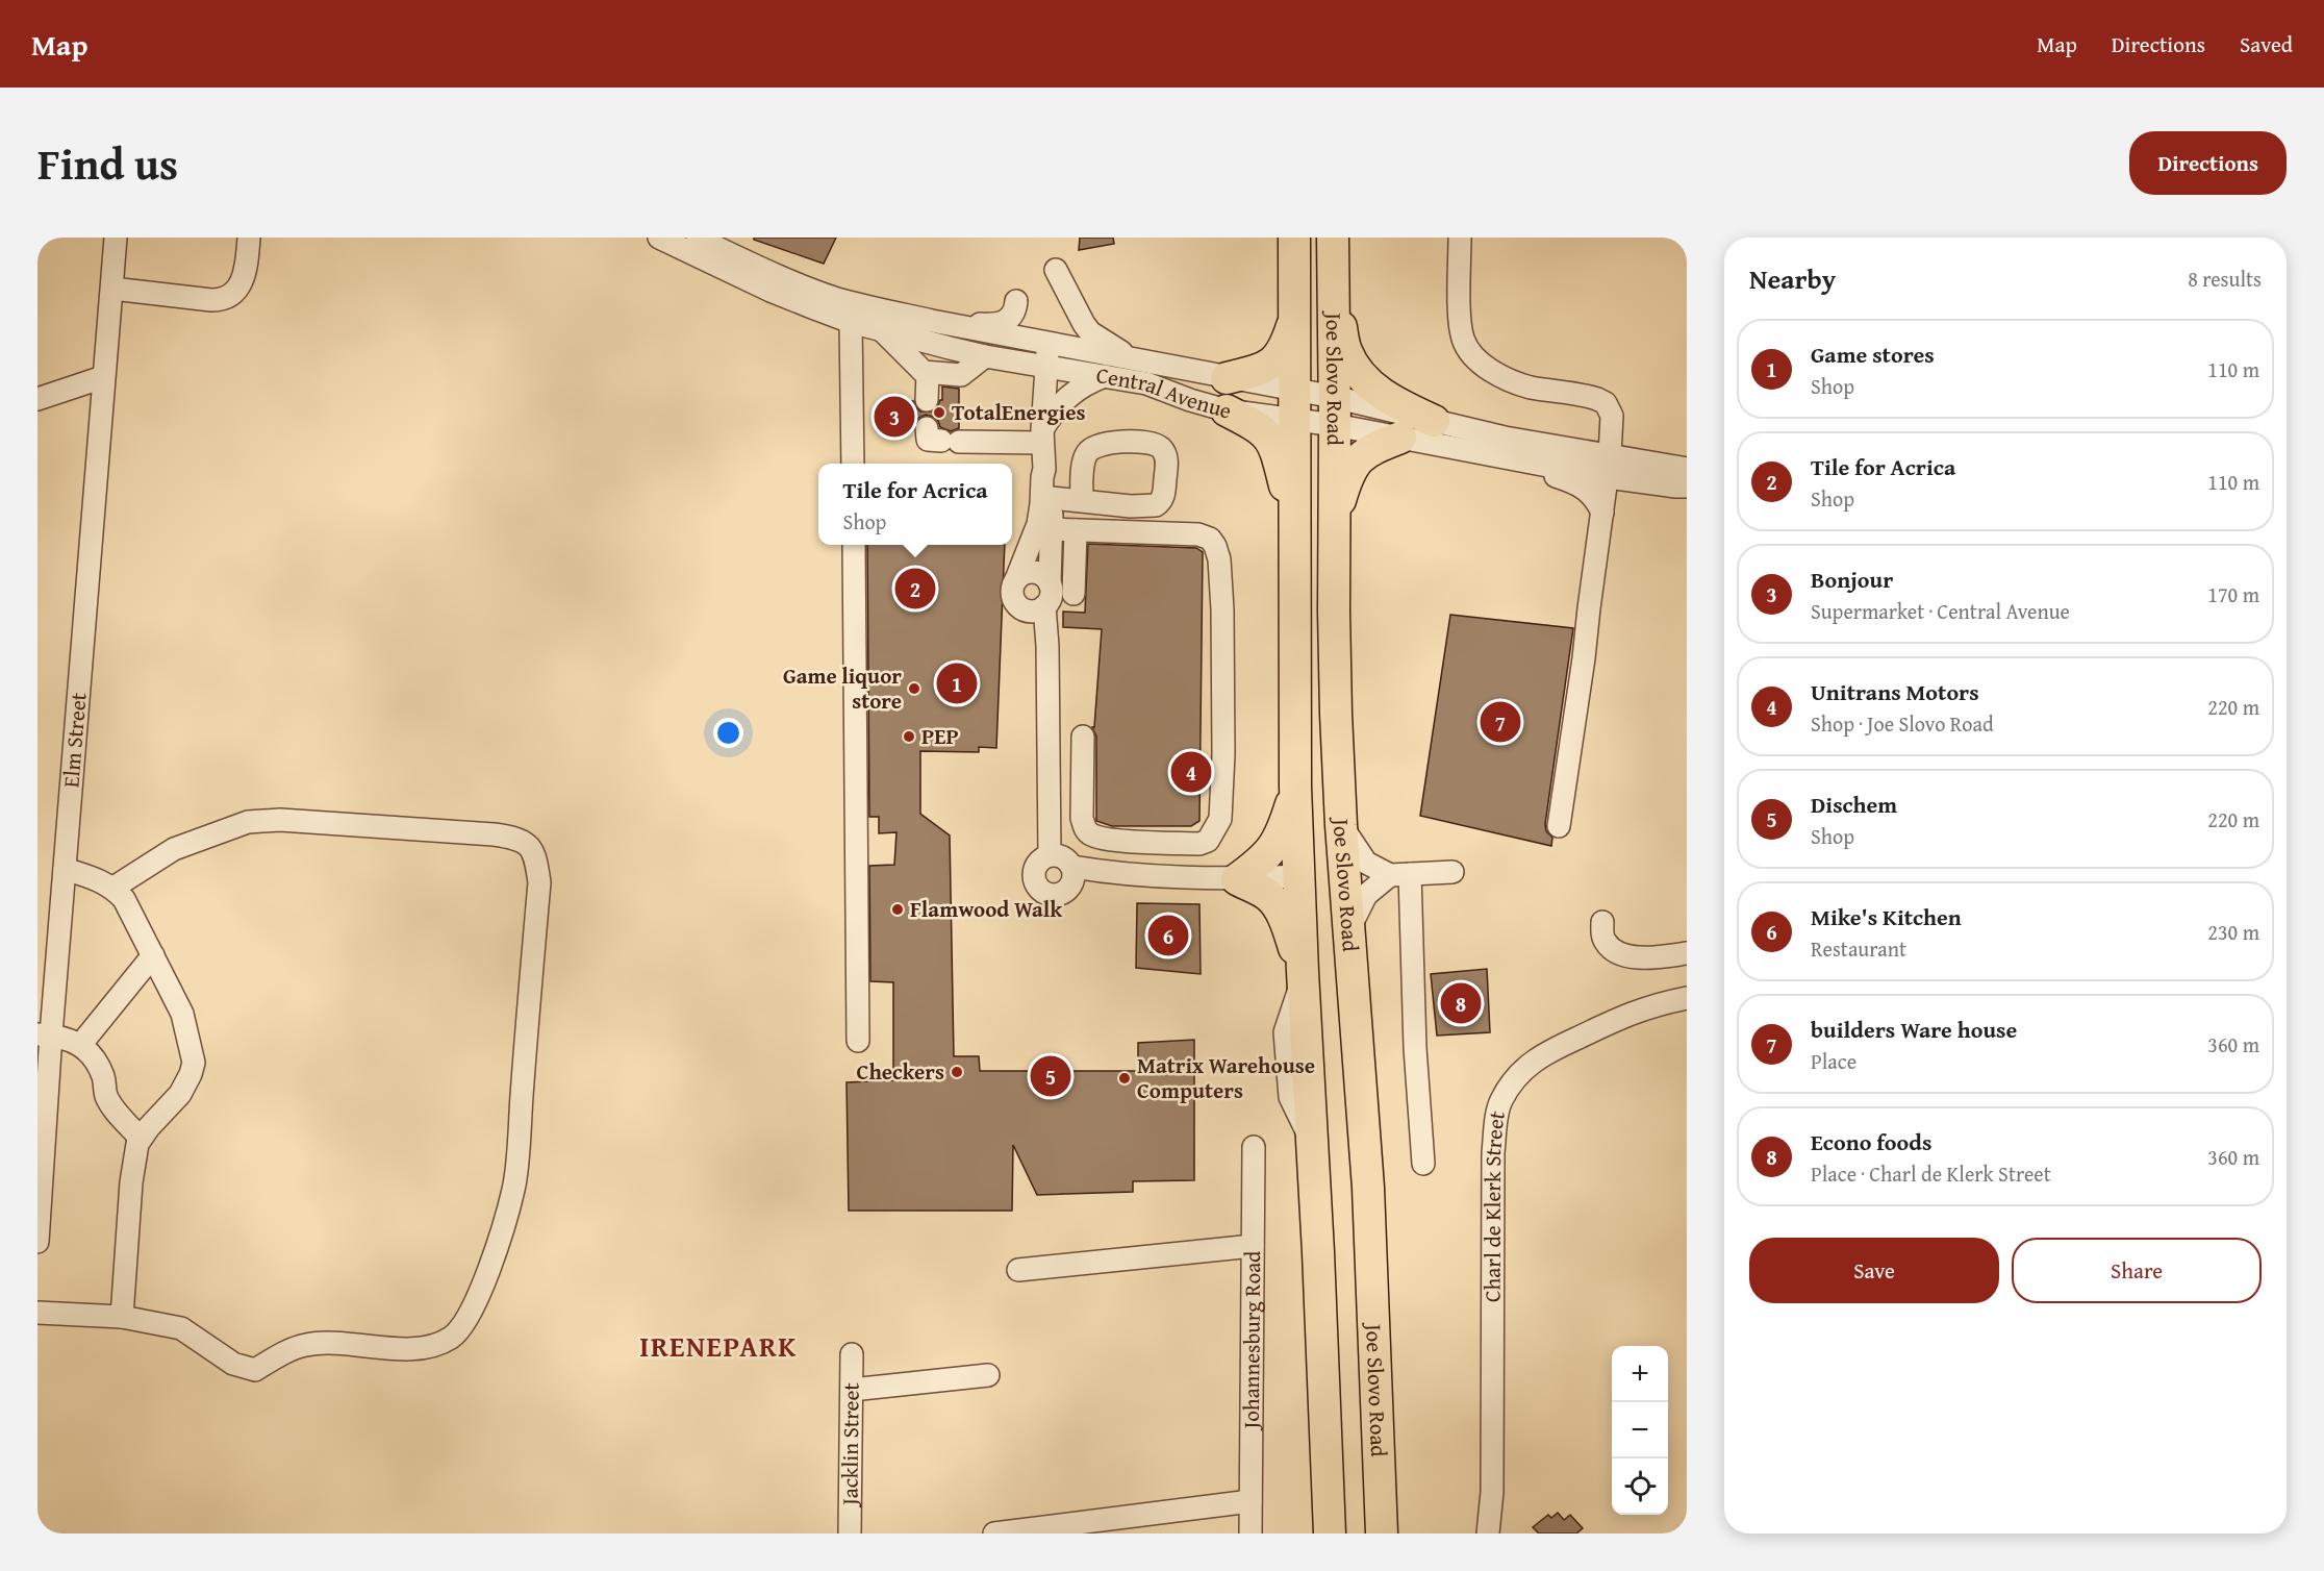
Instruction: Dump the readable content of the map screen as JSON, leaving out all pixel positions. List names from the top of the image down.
{
  "streets": {
    "highway": ["Joe Slovo Road"],
    "street": [
      "Central Avenue",
      "Elm Street",
      "Charl de Klerk Street",
      "Johannesburg Road",
      "Jacklin Street"
    ]
  },
  "crossings": [
    ["Joe Slovo Road", "Central Avenue"]
  ],
  "districts": ["IRENEPARK"],
  "places": [
    "TotalEnergies",
    "Game liquor store",
    "PEP",
    "Flamwood Walk",
    "Checkers",
    "Matrix Warehouse Computers"
  ],
  "page": {
    "header": "Map",
    "nav": ["Map", "Directions", "Saved"],
    "title": "Find us",
    "buttons": [
      "Directions",
      ["Save", "Share"]
    ],
    "heading": ["Nearby", "8 results"],
    "list": [
      {
        "mark": "1",
        "name": "Game stores",
        "note": "Shop",
        "value": "110 m"
      },
      {
        "mark": "2",
        "name": "Tile for Acrica",
        "note": "Shop",
        "value": "110 m"
      },
      {
        "mark": "3",
        "name": "Bonjour",
        "note": "Supermarket · Central Avenue",
        "value": "170 m"
      },
      {
        "mark": "4",
        "name": "Unitrans Motors",
        "note": "Shop · Joe Slovo Road",
        "value": "220 m"
      },
      {
        "mark": "5",
        "name": "Dischem",
        "note": "Shop",
        "value": "220 m"
      },
      {
        "mark": "6",
        "name": "Mike's Kitchen",
        "note": "Restaurant",
        "value": "230 m"
      },
      {
        "mark": "7",
        "name": "builders Ware house",
        "note": "Place",
        "value": "360 m"
      },
      {
        "mark": "8",
        "name": "Econo foods",
        "note": "Place · Charl de Klerk Street",
        "value": "360 m"
      }
    ],
    "pins": [
      "3",
      "2",
      "1",
      "7",
      "4",
      "6",
      "8",
      "5"
    ],
    "popup": ["Tile for Acrica", "Shop"],
    "map_buttons": ["+", "−"]
  }
}
